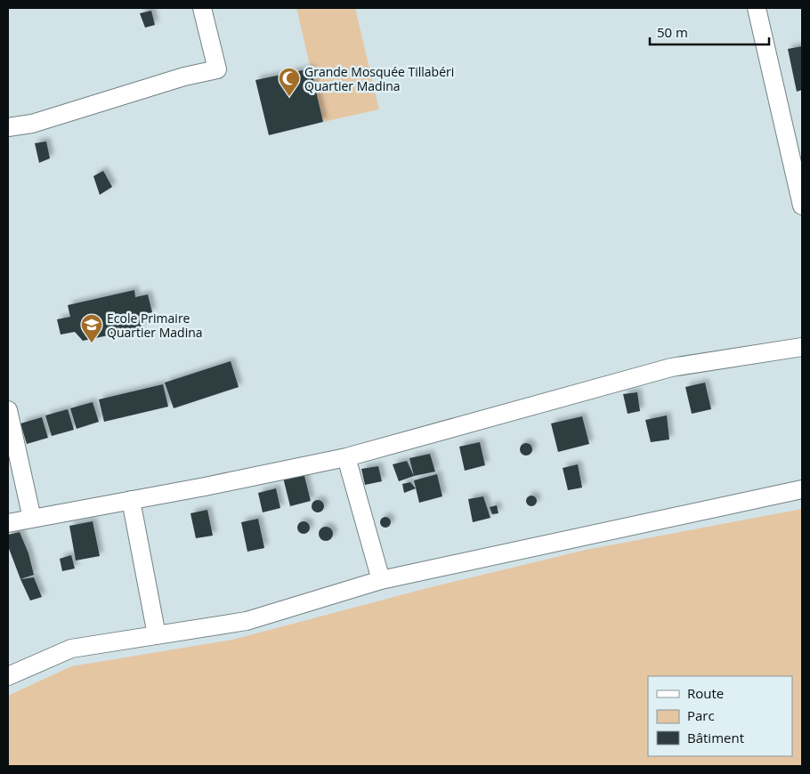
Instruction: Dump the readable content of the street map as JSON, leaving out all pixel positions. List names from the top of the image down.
{
  "places": {
    "mosque": ["Grande Mosquée Tillabéri Quartier Madina"],
    "school or university": ["Ecole Primaire Quartier Madina"]
  },
  "legend": ["Route", "Parc", "Bâtiment"],
  "scale_bar": "50 m"
}
